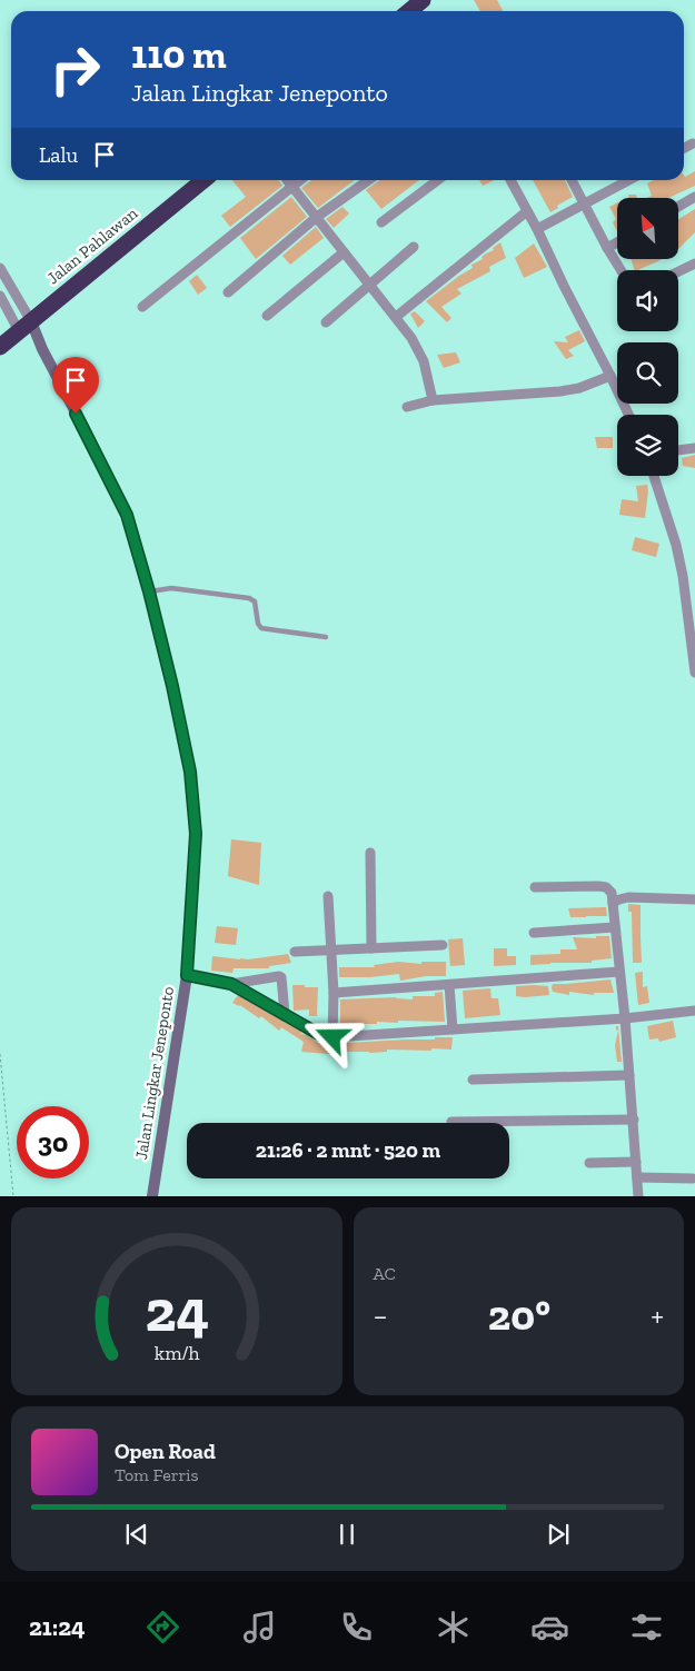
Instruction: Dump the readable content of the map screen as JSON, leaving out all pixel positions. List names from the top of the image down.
{
  "streets": {
    "highway": ["Jalan Pahlawan"],
    "main road": ["Jalan Lingkar Jeneponto"]
  },
  "crossings": [
    ["Jalan Pahlawan", "Jalan Lingkar Jeneponto"]
  ],
  "north": "top left",
  "page": {
    "turn": ["110 m", "Jalan Lingkar Jeneponto"],
    "then": "Lalu",
    "limit": "30",
    "trip": "21:26 · 2 mnt · 520 m",
    "tile": "AC",
    "heat": ["−", "20°", "+"],
    "song": ["Open Road", "Tom Ferris"],
    "tabs": "21:24",
    "gauge": ["24", "km/h"]
  }
}
